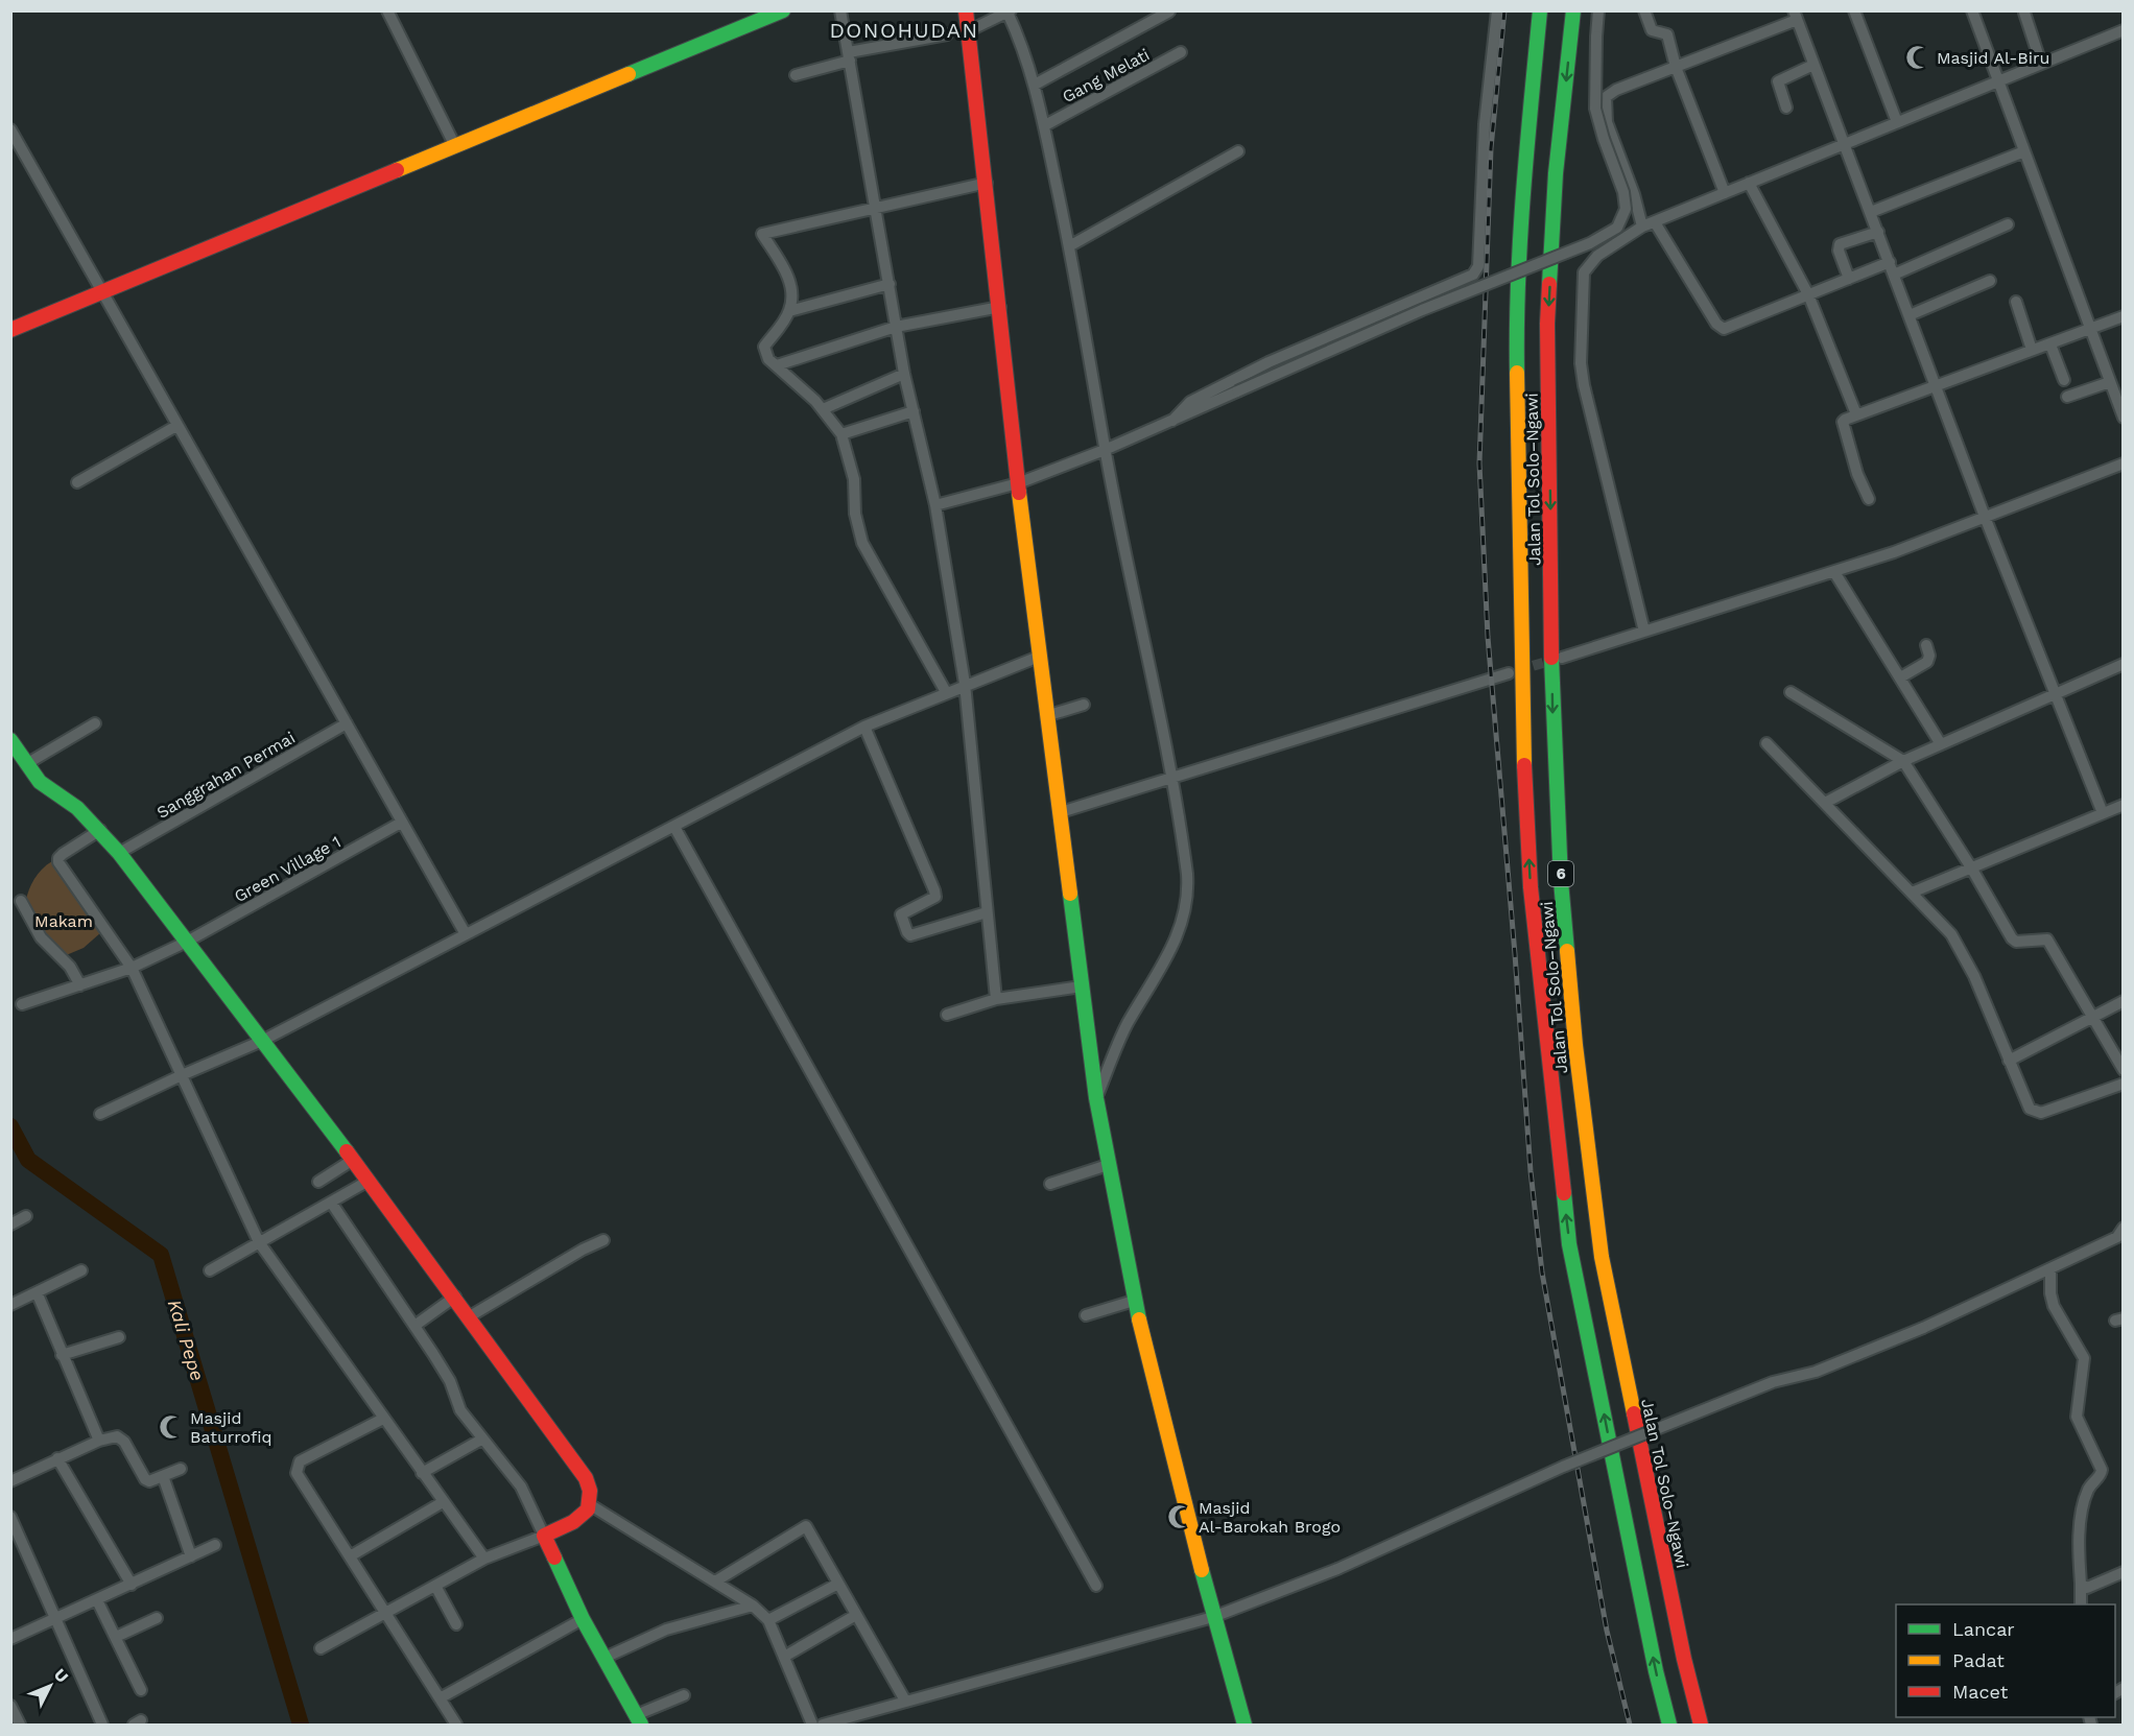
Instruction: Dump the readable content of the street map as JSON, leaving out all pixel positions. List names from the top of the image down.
{
  "streets": {
    "main road": ["Jalan Tol Solo–Ngawi", "6"],
    "street": ["Gang Melati", "Sanggrahan Permai", "Green Village 1"]
  },
  "districts": ["DONOHUDAN"],
  "water": ["Kali Pepe"],
  "parks": ["Makam"],
  "places": {
    "mosque": ["Masjid Al-Biru", "Masjid Baturrofiq", "Masjid Al-Barokah Brogo"]
  },
  "legend": ["Lancar", "Padat", "Macet"],
  "north": "top right"
}
